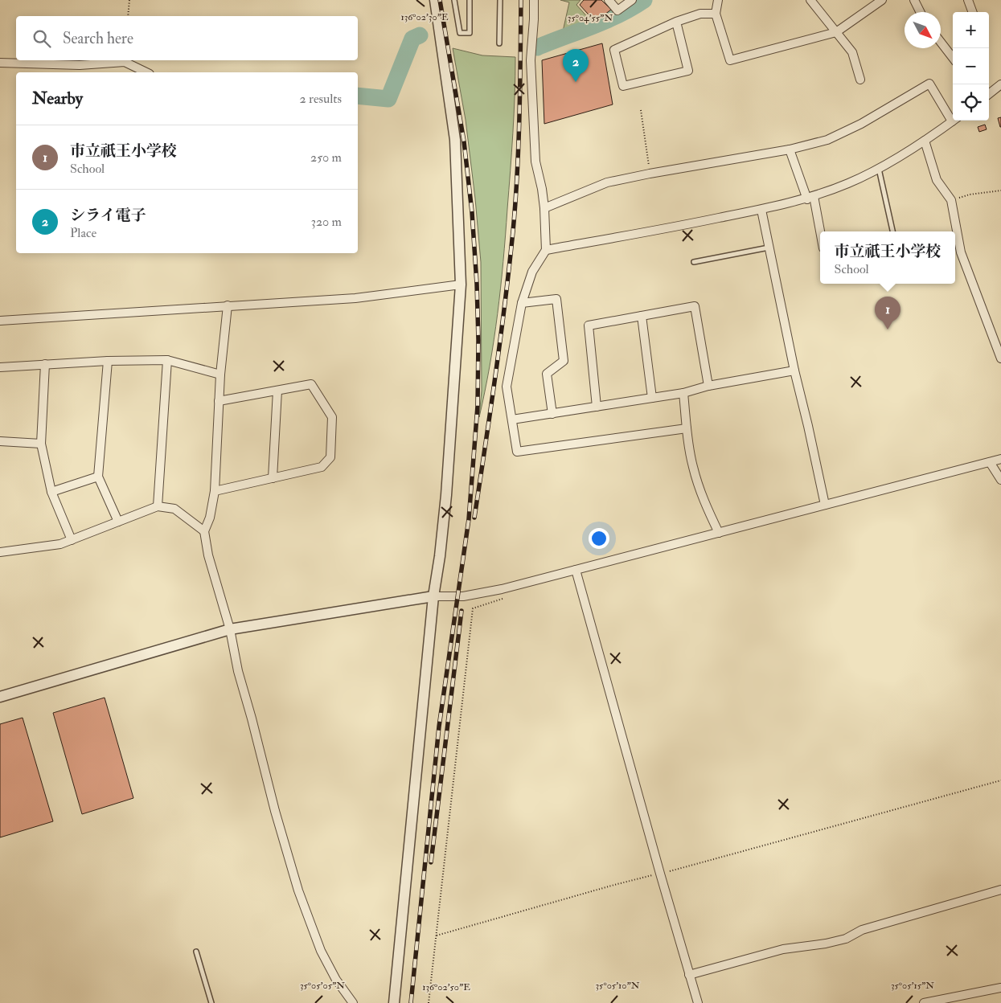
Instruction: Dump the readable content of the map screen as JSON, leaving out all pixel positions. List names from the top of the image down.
{
  "north": "bottom right",
  "page": {
    "map_buttons": ["+", "−"],
    "search": "Search here",
    "pins": ["2", "1"],
    "heading": ["Nearby", "2 results"],
    "list": [
      {
        "mark": "1",
        "name": "市立祇王小学校",
        "note": "School",
        "value": "250 m"
      },
      {
        "mark": "2",
        "name": "シライ電子",
        "note": "Place",
        "value": "320 m"
      }
    ],
    "popup": ["市立祇王小学校", "School"]
  },
  "coordinates": [
    "136°02'30\"E",
    "35°04'55\"N",
    "35°05'05\"N",
    "35°05'10\"N",
    "35°05'15\"N",
    "136°02'50\"E"
  ]
}
